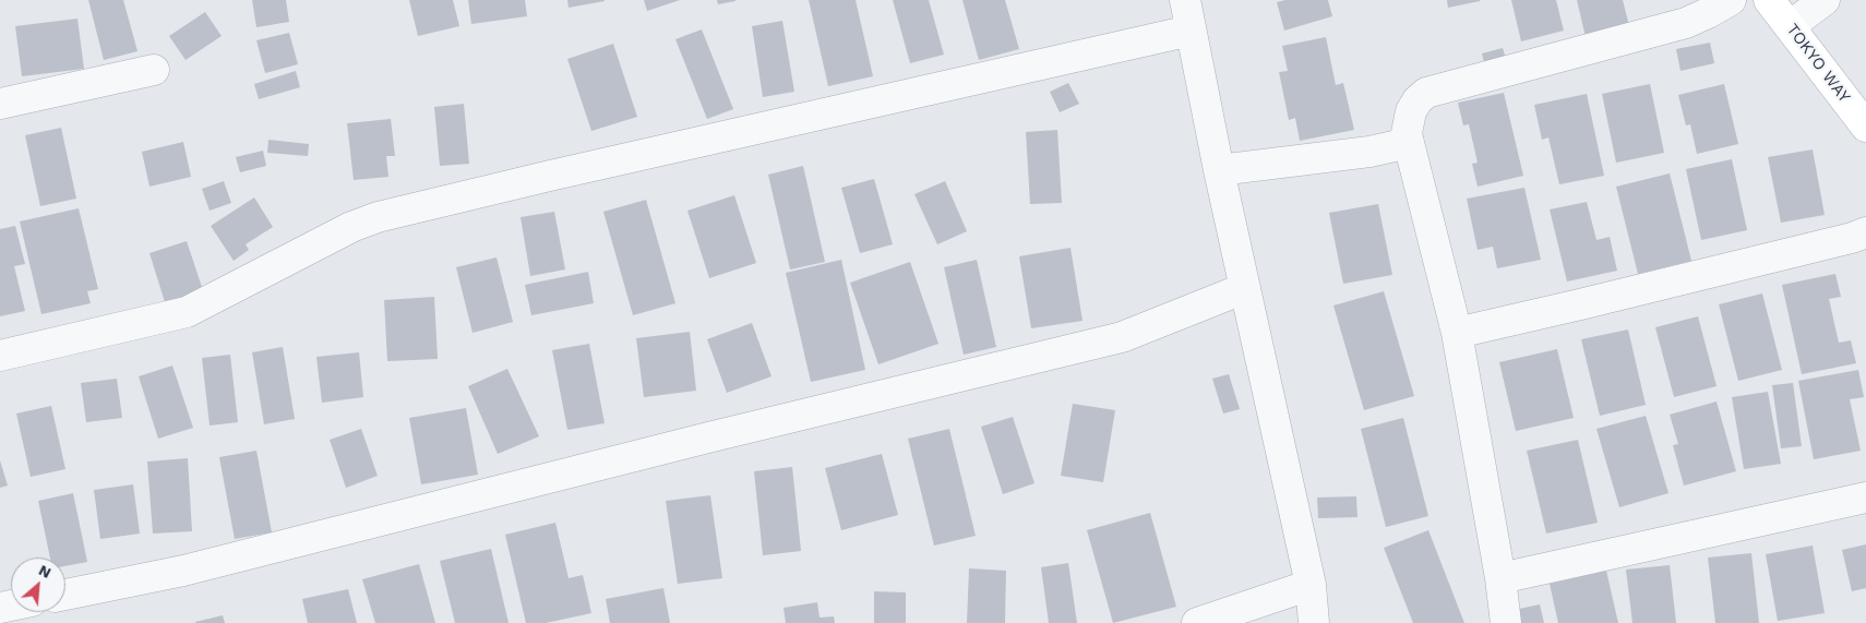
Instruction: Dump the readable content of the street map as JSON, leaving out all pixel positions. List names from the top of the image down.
{
  "streets": {
    "main road": ["TOKYO WAY"]
  },
  "north": "top right"
}
